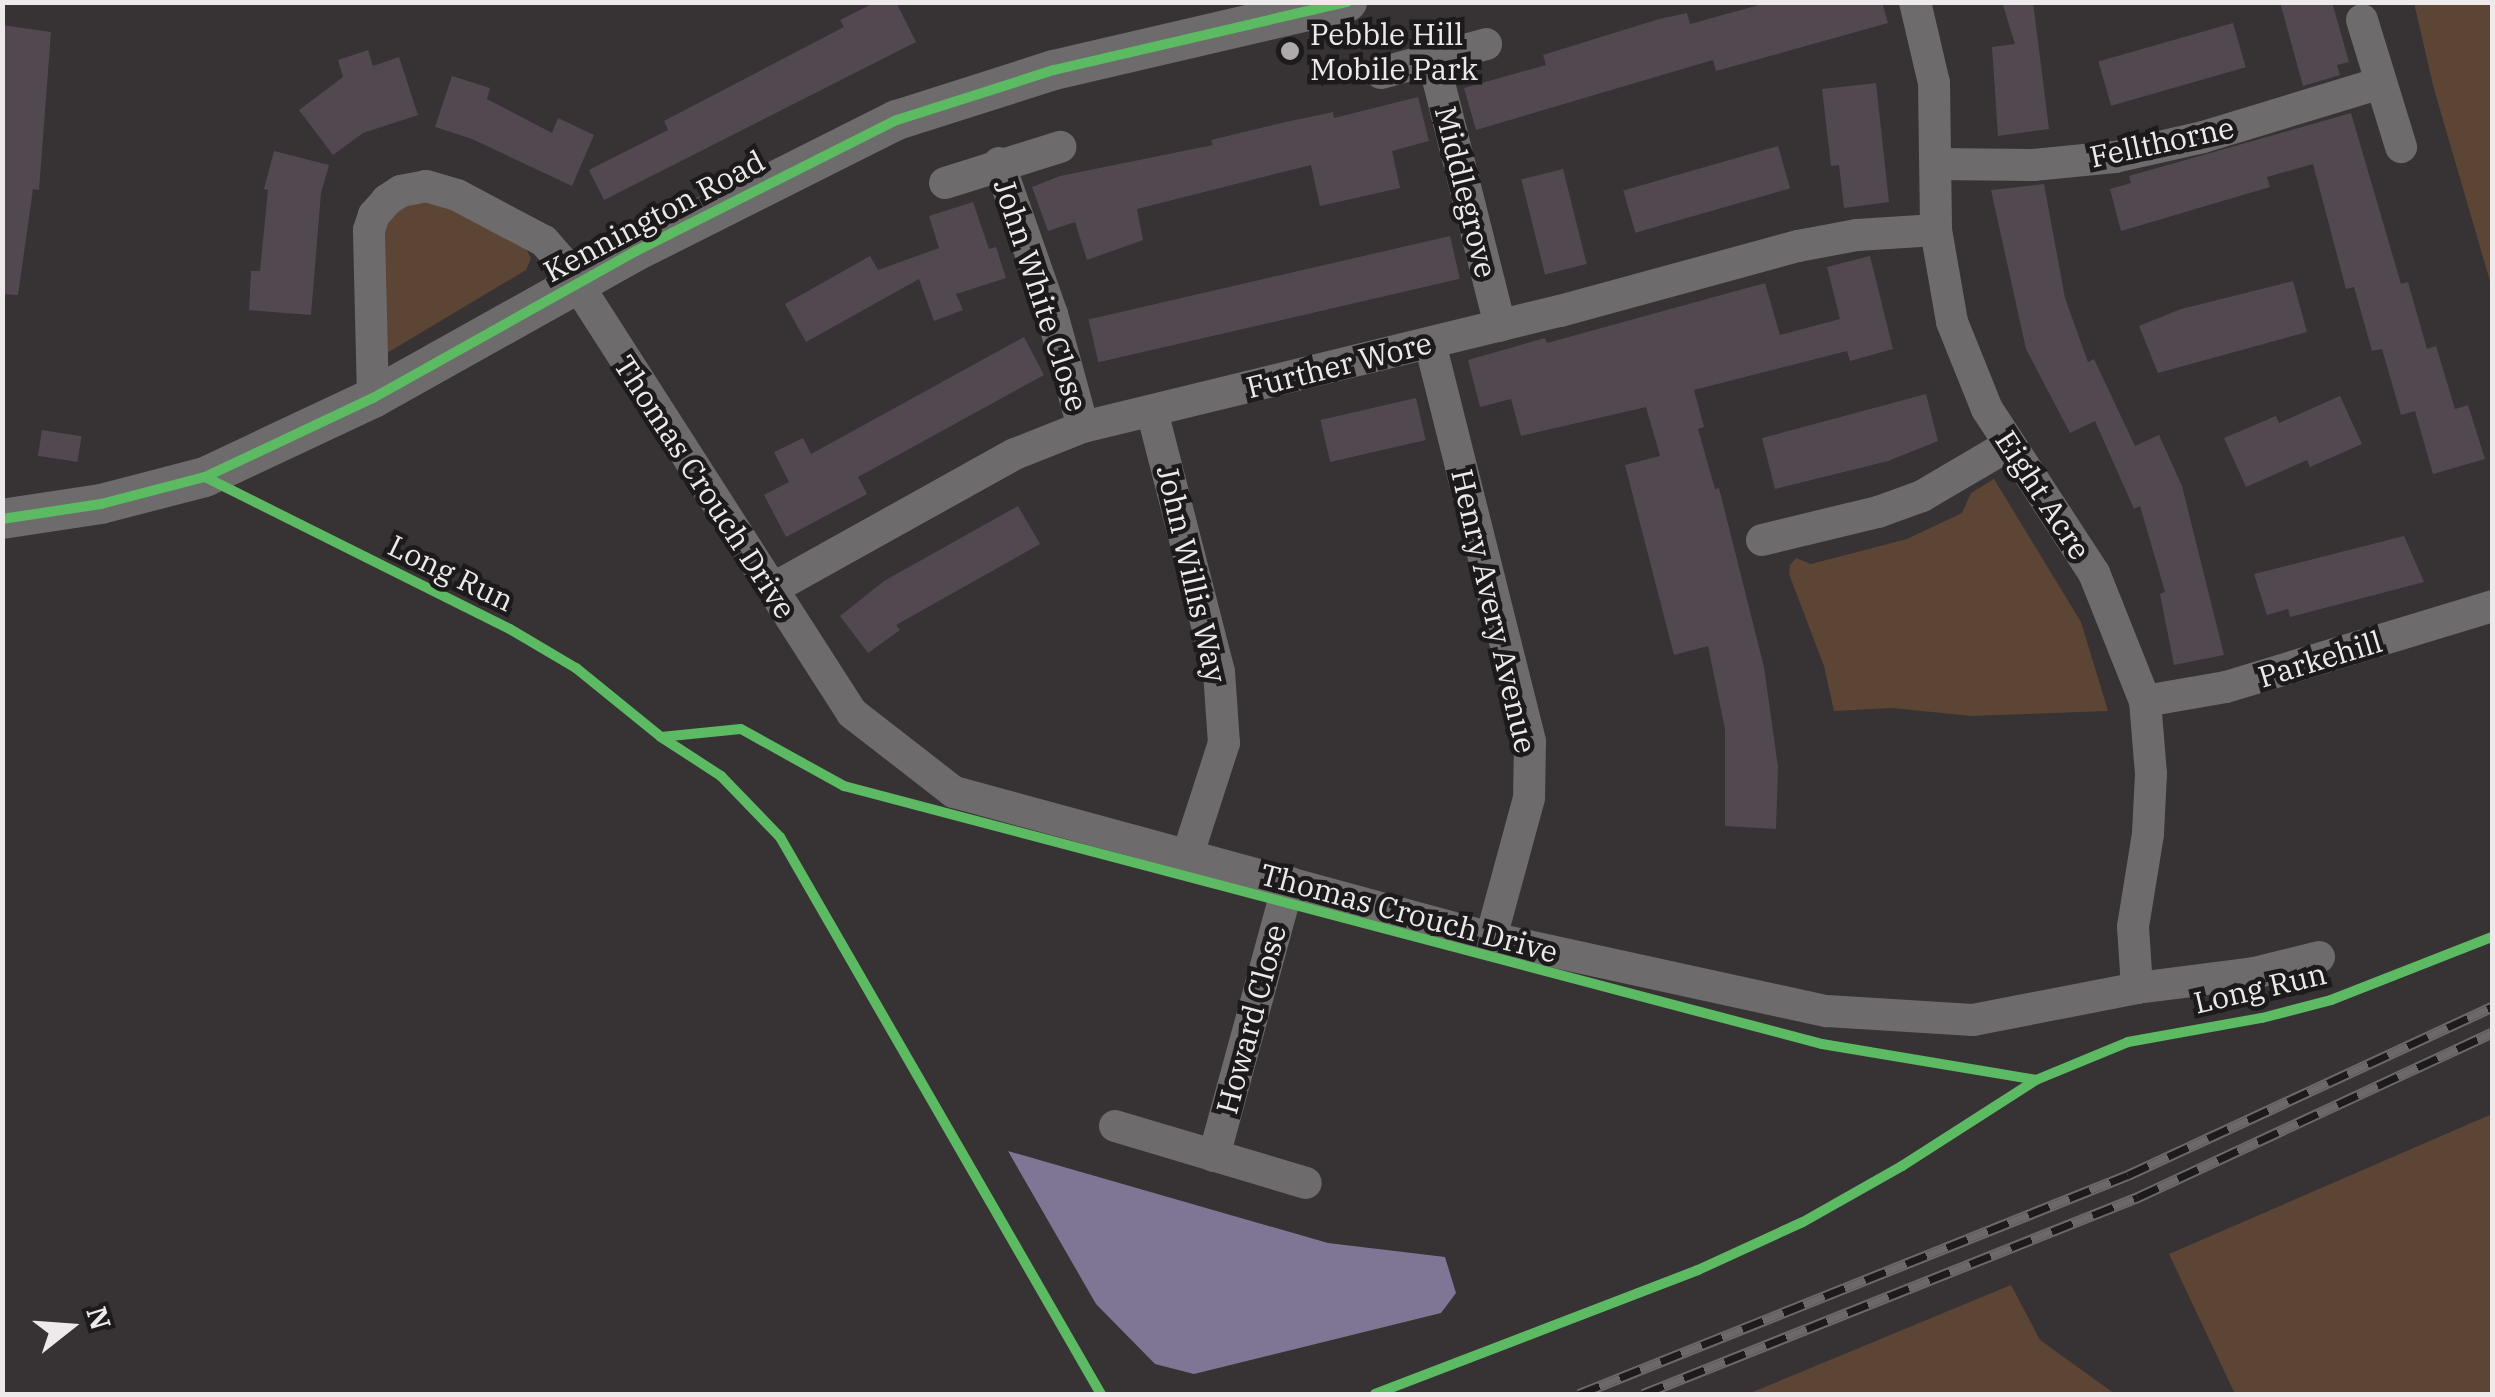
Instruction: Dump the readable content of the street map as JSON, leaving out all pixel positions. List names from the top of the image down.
{
  "streets": {
    "street": [
      "Fellthorne",
      "Middlegrove",
      "Kennington Road",
      "John White Close",
      "Further Wore",
      "Thomas Crouch Drive",
      "Eight Acre",
      "John Willis Way",
      "Henry Avery Avenue",
      "Parkehill",
      "Howard Close"
    ],
    "cycle path": ["Long Run"]
  },
  "crossings": [
    ["Fellthorne", "Eight Acre"],
    ["Middlegrove", "Further Wore"],
    ["Kennington Road", "Thomas Crouch Drive"],
    ["John White Close", "Further Wore"],
    ["Further Wore", "Thomas Crouch Drive"],
    ["Further Wore", "Eight Acre"],
    ["Further Wore", "John Willis Way"],
    ["Further Wore", "Henry Avery Avenue"],
    ["Thomas Crouch Drive", "Eight Acre"],
    ["Thomas Crouch Drive", "John Willis Way"],
    ["Thomas Crouch Drive", "Henry Avery Avenue"],
    ["Thomas Crouch Drive", "Howard Close"],
    ["Eight Acre", "Parkehill"]
  ],
  "places": ["Pebble Hill Mobile Park"],
  "north": "right"
}
